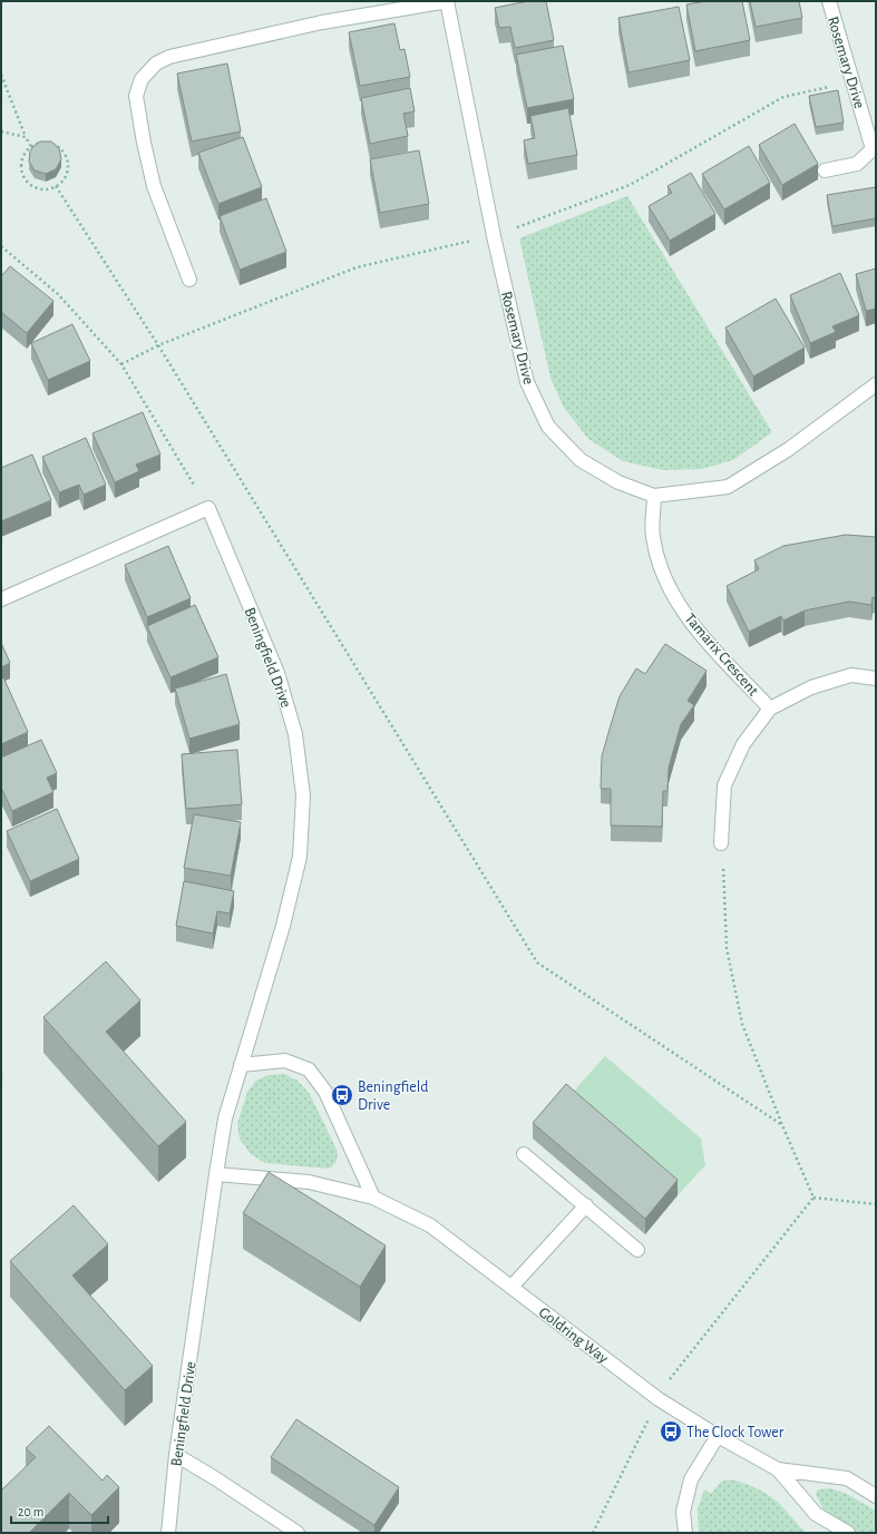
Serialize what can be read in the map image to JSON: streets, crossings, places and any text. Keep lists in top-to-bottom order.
{
  "streets": {
    "street": [
      "Rosemary Drive",
      "Tamarix Crescent",
      "Beningfield Drive",
      "Goldring Way"
    ]
  },
  "crossings": [
    ["Rosemary Drive", "Tamarix Crescent"],
    ["Beningfield Drive", "Goldring Way"]
  ],
  "places": {
    "bus stop": ["Beningfield Drive", "The Clock Tower"]
  },
  "scale_bar": "20 m"
}
